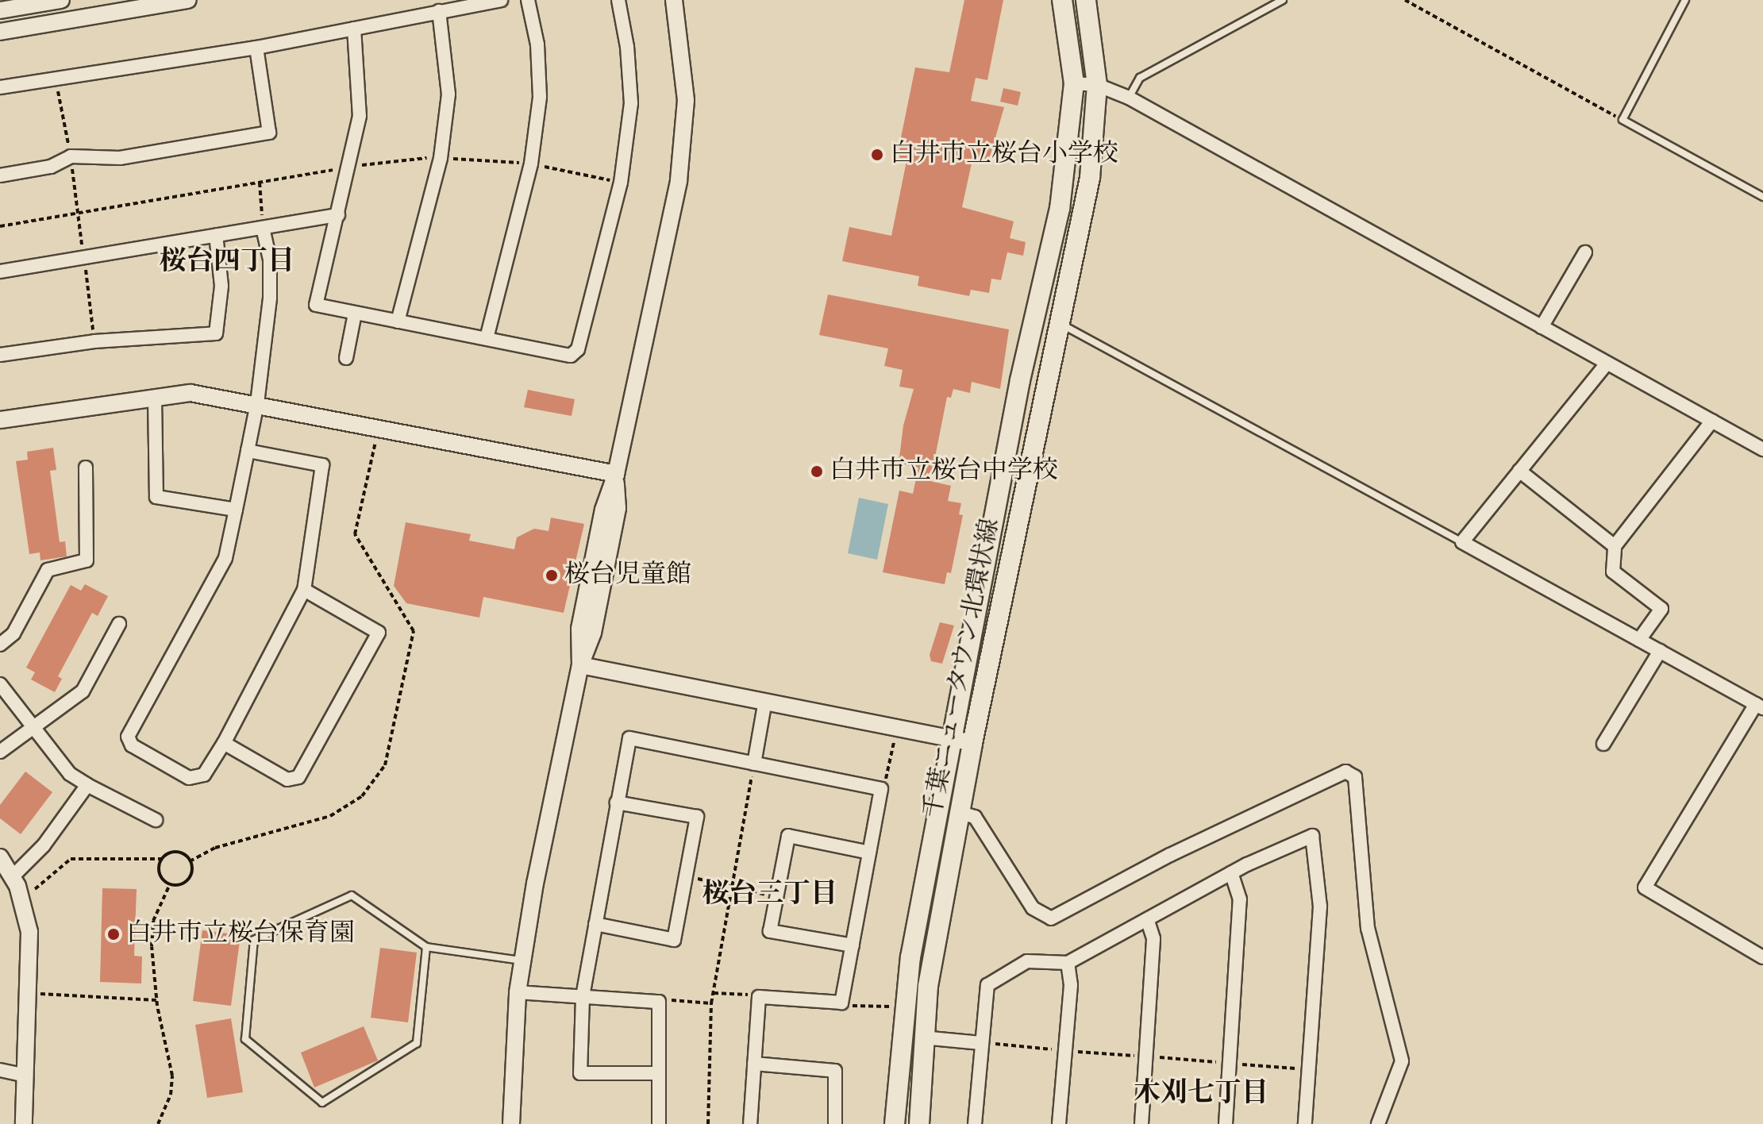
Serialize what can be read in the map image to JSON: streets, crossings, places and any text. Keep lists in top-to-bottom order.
{
  "streets": {
    "main road": ["千葉ニュータウン北環状線"]
  },
  "districts": ["桜台四丁目", "桜台三丁目", "木刈七丁目"],
  "places": [
    "白井市立桜台小学校",
    "白井市立桜台中学校",
    "桜台児童館",
    "白井市立桜台保育園"
  ]
}
